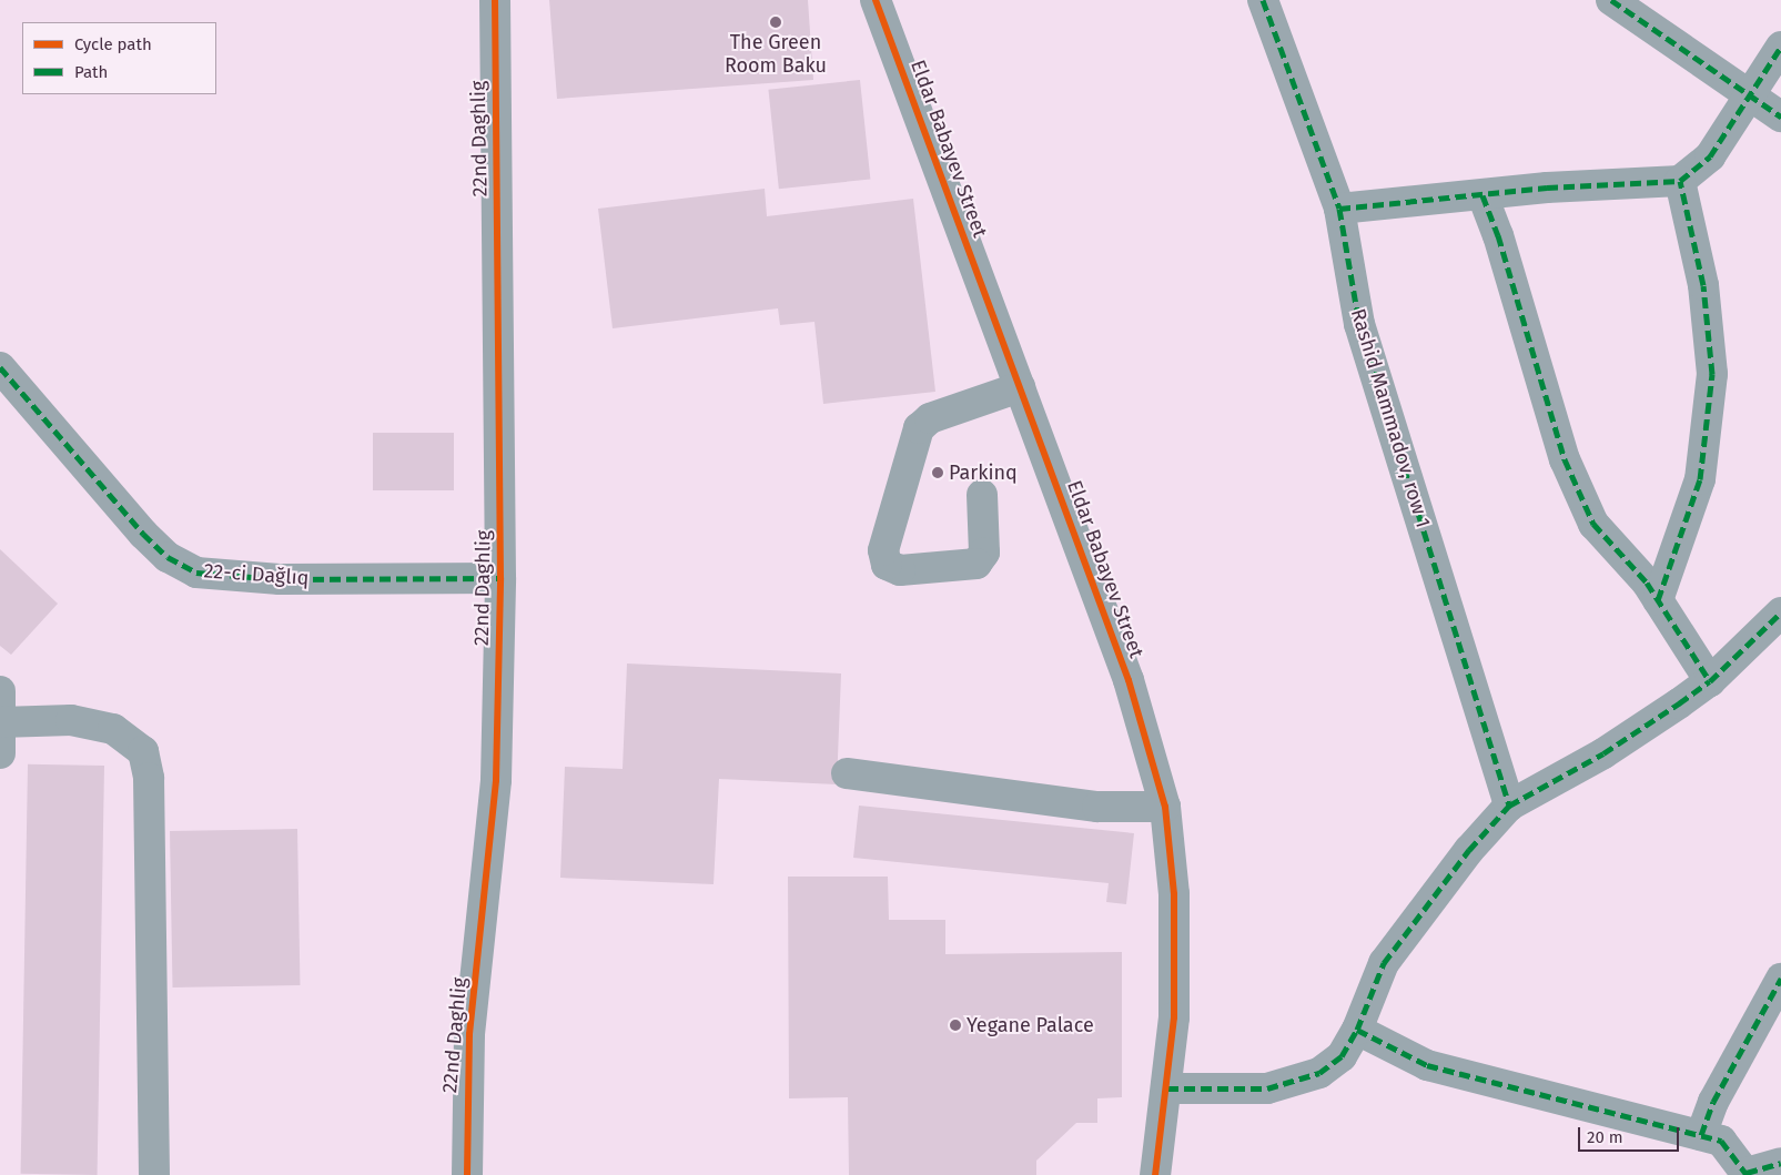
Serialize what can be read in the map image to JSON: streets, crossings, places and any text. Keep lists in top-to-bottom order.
{
  "streets": {
    "street": [
      "22nd Daghlig",
      "Eldar Babayev Street",
      "Rashid Mammadov, row 1",
      "22-ci Dağlıq"
    ]
  },
  "crossings": [
    ["22nd Daghlig", "22-ci Dağlıq"]
  ],
  "places": ["The Green Room Baku", "Parkinq", "Yegane Palace"],
  "legend": ["Cycle path", "Path"],
  "scale_bar": "20 m"
}
